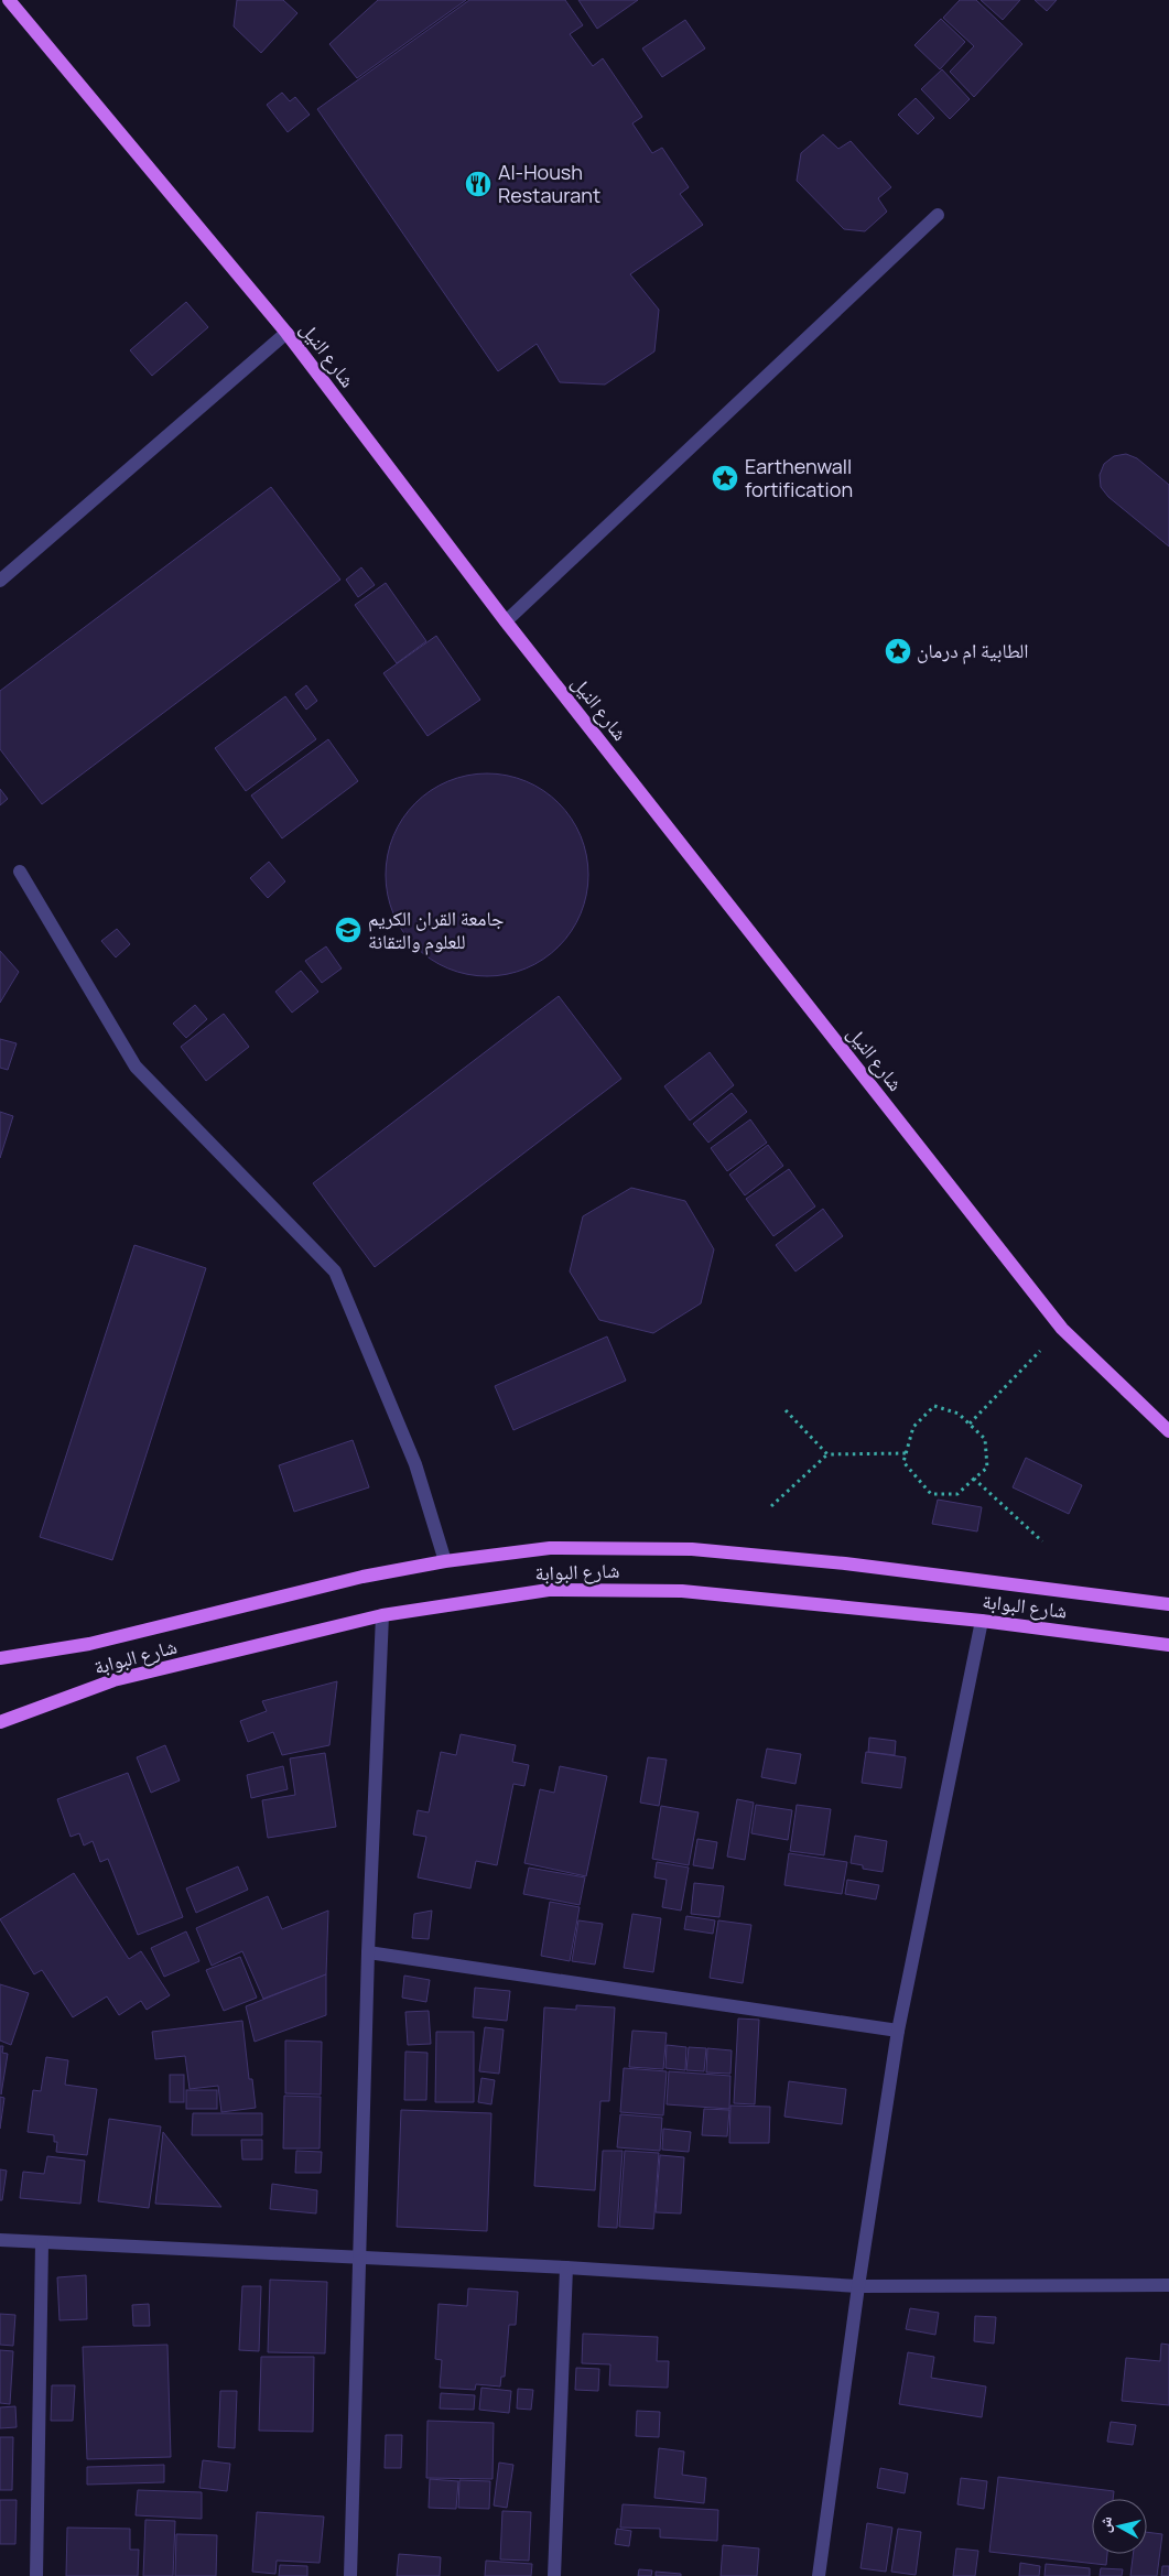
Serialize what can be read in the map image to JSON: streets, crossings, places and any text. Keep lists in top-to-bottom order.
{
  "streets": {
    "main road": ["شارع النيل", "شارع البوابة"]
  },
  "places": {
    "restaurant": ["Al-Housh Restaurant"],
    "place": ["Earthenwall fortification", "الطابية ام درمان"],
    "school or university": ["جامعة القران الكريم للعلوم والتقانة"]
  },
  "north": "left"
}
